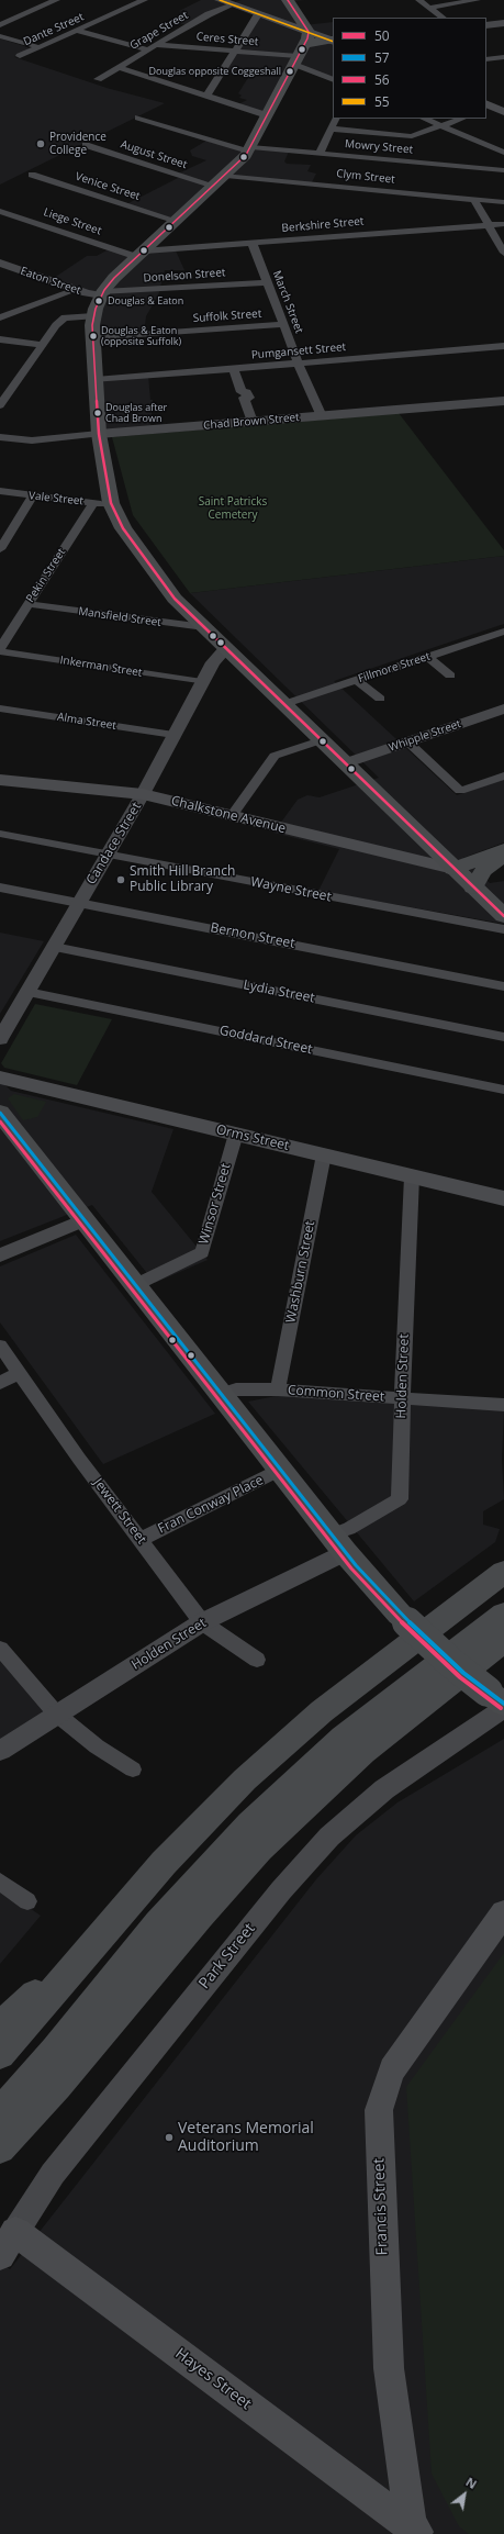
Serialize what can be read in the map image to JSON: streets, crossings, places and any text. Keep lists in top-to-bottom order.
{
  "streets": {
    "main road": [
      "Chalkstone Avenue",
      "Orms Street",
      "Francis Street",
      "Hayes Street"
    ],
    "street": [
      "Dante Street",
      "Grape Street",
      "Ceres Street",
      "Mowry Street",
      "August Street",
      "Clym Street",
      "Venice Street",
      "Liege Street",
      "Berkshire Street",
      "Donelson Street",
      "Eaton Street",
      "March Street",
      "Suffolk Street",
      "Pumgansett Street",
      "Chad Brown Street",
      "Vale Street",
      "Pekin Street",
      "Mansfield Street",
      "Inkerman Street",
      "Fillmore Street",
      "Alma Street",
      "Whipple Street",
      "Candace Street",
      "Wayne Street",
      "Bernon Street",
      "Lydia Street",
      "Goddard Street",
      "Winsor Street",
      "Washburn Street",
      "Holden Street",
      "Common Street",
      "Fran Conway Place",
      "Jewett Street",
      "Park Street"
    ]
  },
  "crossings": [
    ["Grape Street", "Ceres Street"],
    ["Liege Street", "Berkshire Street"],
    ["Berkshire Street", "March Street"],
    ["Donelson Street", "Eaton Street"],
    ["Donelson Street", "March Street"],
    ["March Street", "Suffolk Street"],
    ["March Street", "Pumgansett Street"],
    ["March Street", "Chad Brown Street"],
    ["Vale Street", "Pekin Street"],
    ["Inkerman Street", "Candace Street"],
    ["Alma Street", "Candace Street"],
    ["Chalkstone Avenue", "Candace Street"],
    ["Candace Street", "Wayne Street"],
    ["Candace Street", "Bernon Street"],
    ["Candace Street", "Lydia Street"],
    ["Candace Street", "Goddard Street"],
    ["Orms Street", "Winsor Street"],
    ["Orms Street", "Washburn Street"],
    ["Orms Street", "Holden Street"],
    ["Washburn Street", "Common Street"],
    ["Holden Street", "Common Street"],
    ["Holden Street", "Jewett Street"],
    ["Fran Conway Place", "Jewett Street"],
    ["Park Street", "Hayes Street"],
    ["Francis Street", "Hayes Street"]
  ],
  "parks": ["Saint Patricks Cemetery"],
  "places": [
    "Douglas opposite Coggeshall",
    "Providence College",
    "Douglas & Eaton",
    "Douglas & Eaton (opposite Suffolk)",
    "Douglas after Chad Brown",
    "Smith Hill Branch Public Library",
    "Veterans Memorial Auditorium"
  ],
  "lines": [
    "transit line 50",
    "transit line 55",
    "transit line 57",
    "transit line 56"
  ],
  "legend": [
    "50",
    "57",
    "56",
    "55"
  ],
  "north": "top right"
}
